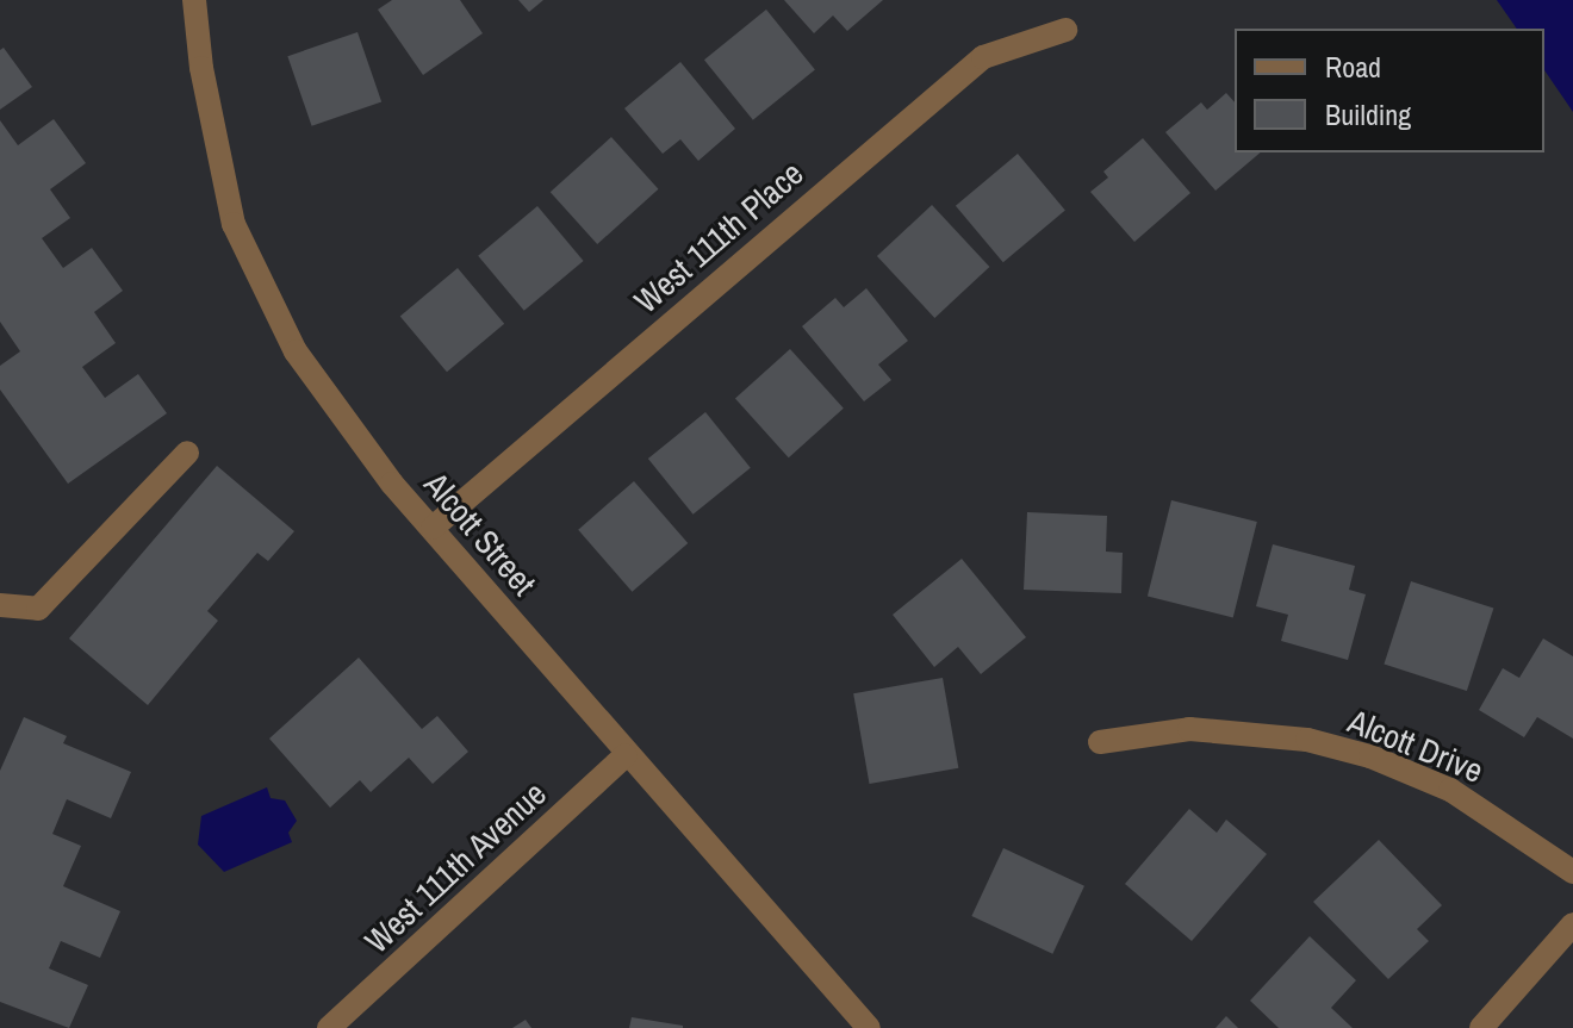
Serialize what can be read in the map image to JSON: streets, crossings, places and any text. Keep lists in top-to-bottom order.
{
  "streets": {
    "street": [
      "West 111th Place",
      "Alcott Street",
      "Alcott Drive",
      "West 111th Avenue"
    ]
  },
  "crossings": [
    ["West 111th Place", "Alcott Street"],
    ["Alcott Street", "West 111th Avenue"]
  ],
  "legend": ["Road", "Building"]
}
